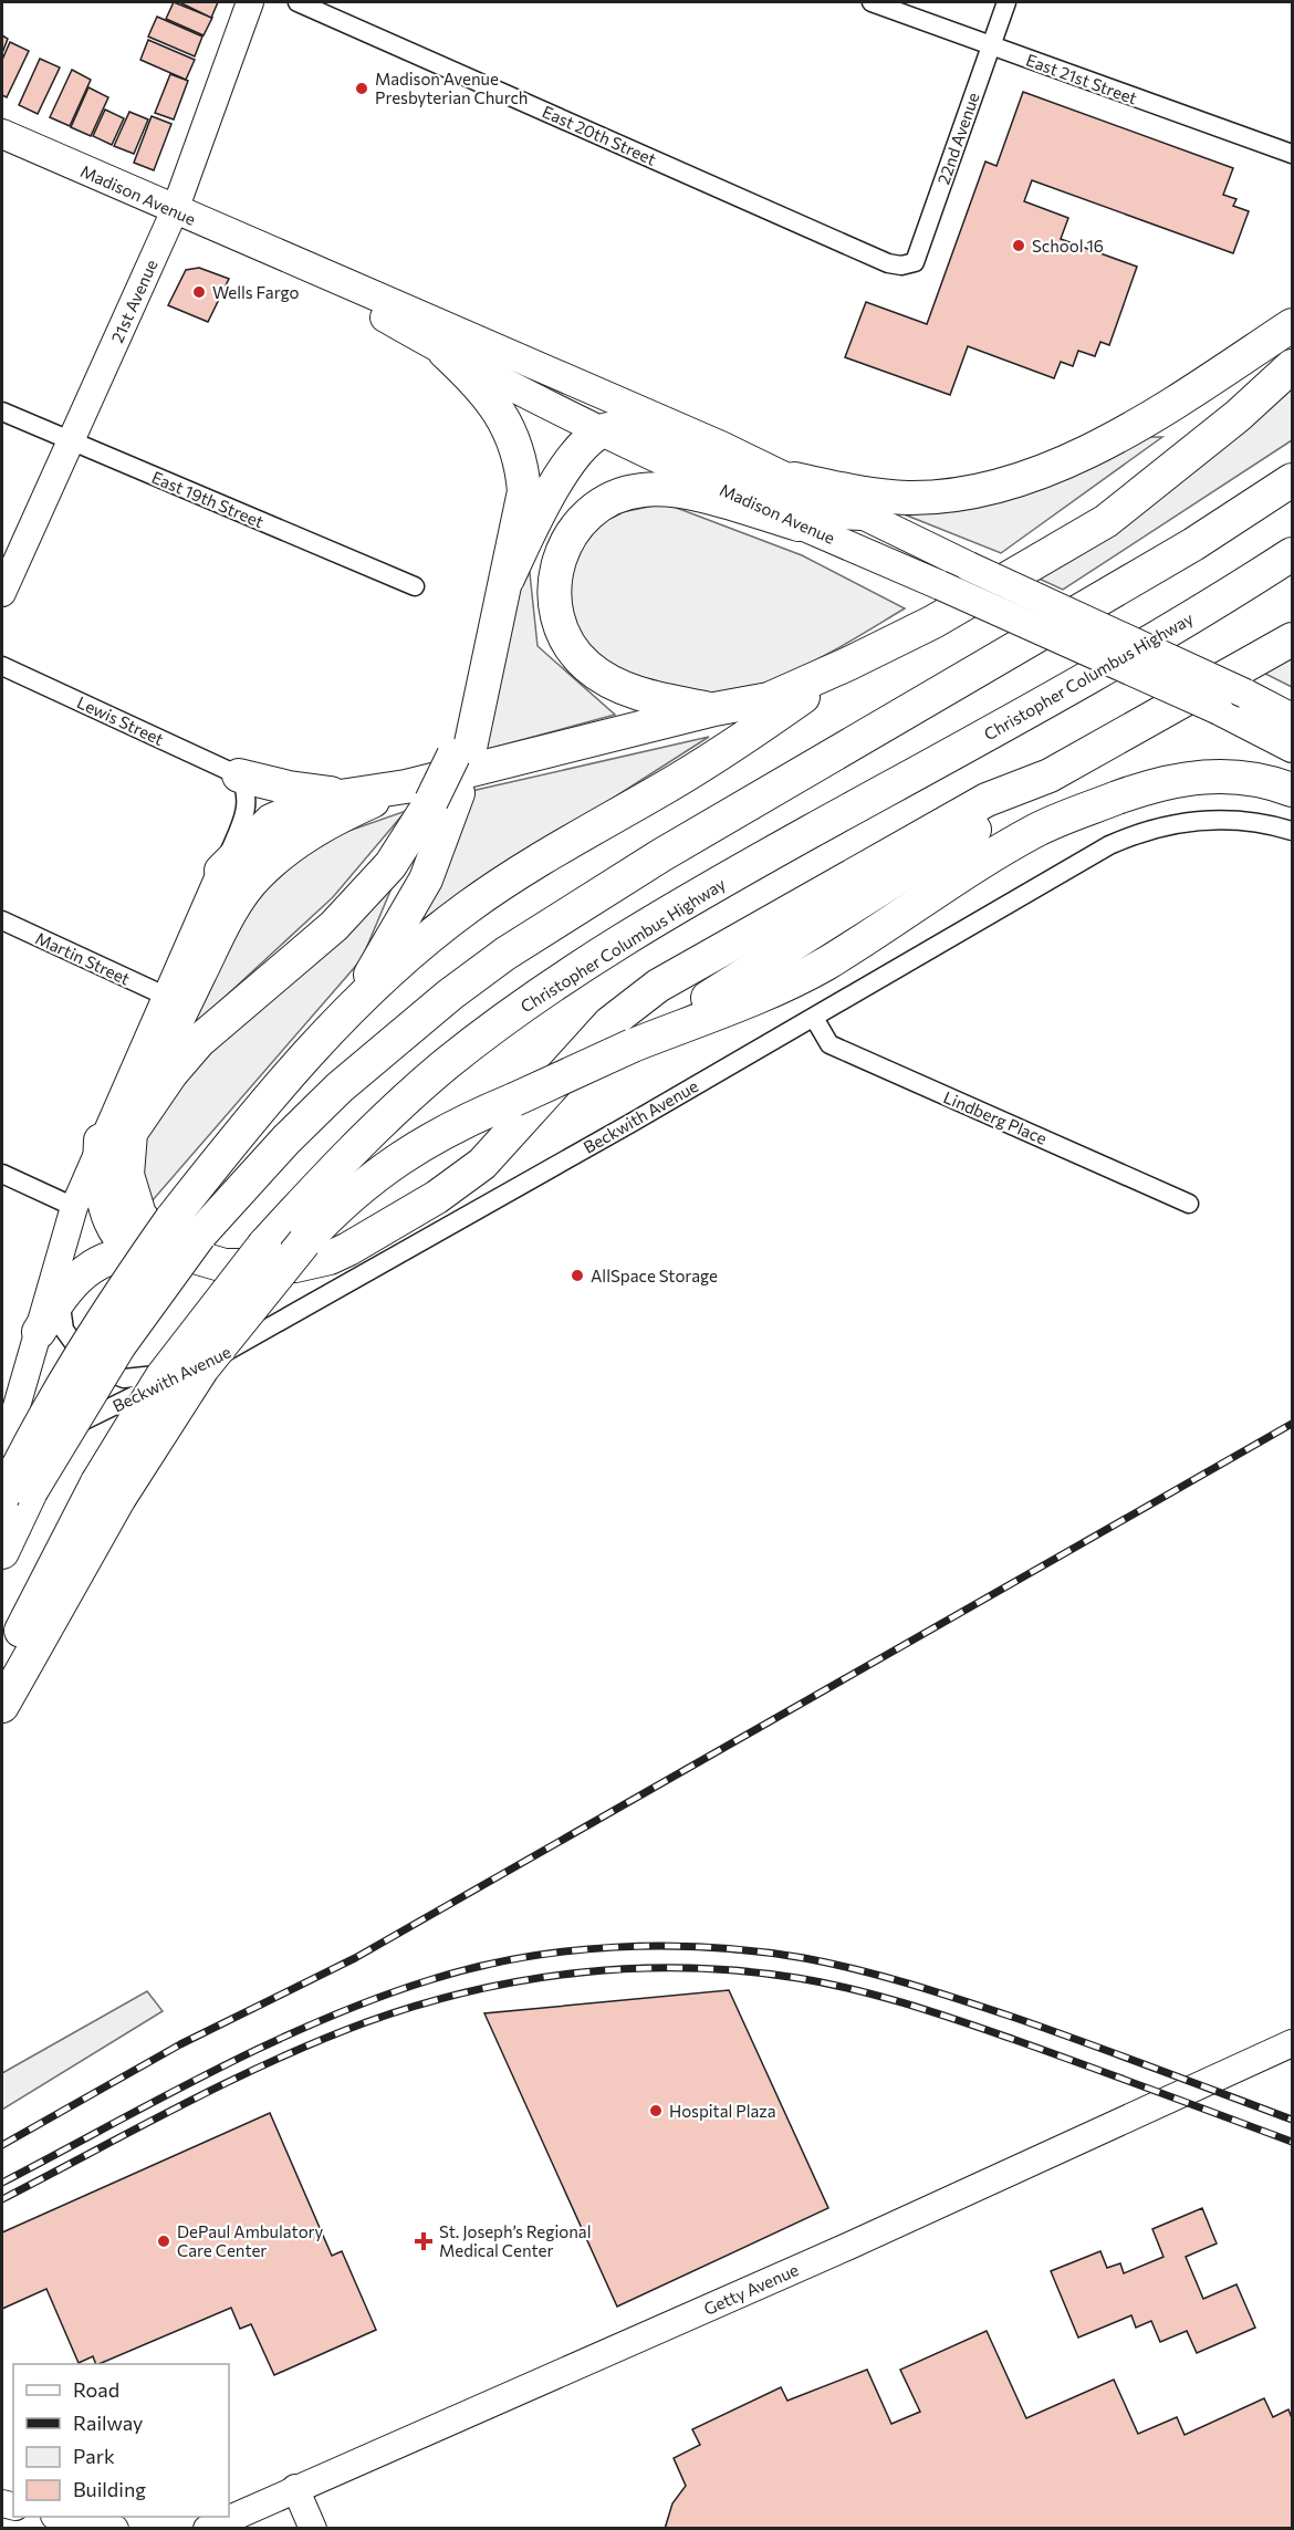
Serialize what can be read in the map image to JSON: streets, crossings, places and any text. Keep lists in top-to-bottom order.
{
  "streets": {
    "highway": ["Christopher Columbus Highway"],
    "main road": ["Madison Avenue"],
    "street": [
      "East 21st Street",
      "East 20th Street",
      "22nd Avenue",
      "21st Avenue",
      "East 19th Street",
      "Lewis Street",
      "Martin Street",
      "Beckwith Avenue",
      "Lindberg Place",
      "Getty Avenue"
    ]
  },
  "crossings": [
    ["East 21st Street", "22nd Avenue"],
    ["East 20th Street", "22nd Avenue"],
    ["Madison Avenue", "21st Avenue"],
    ["21st Avenue", "East 19th Street"],
    ["Beckwith Avenue", "Lindberg Place"]
  ],
  "places": {
    "other": [
      "Madison Avenue Presbyterian Church",
      "School 16",
      "Wells Fargo",
      "AllSpace Storage",
      "Hospital Plaza",
      "DePaul Ambulatory Care Center"
    ],
    "health": ["St. Joseph’s Regional Medical Center"]
  },
  "legend": [
    "Road",
    "Railway",
    "Park",
    "Building"
  ]
}
